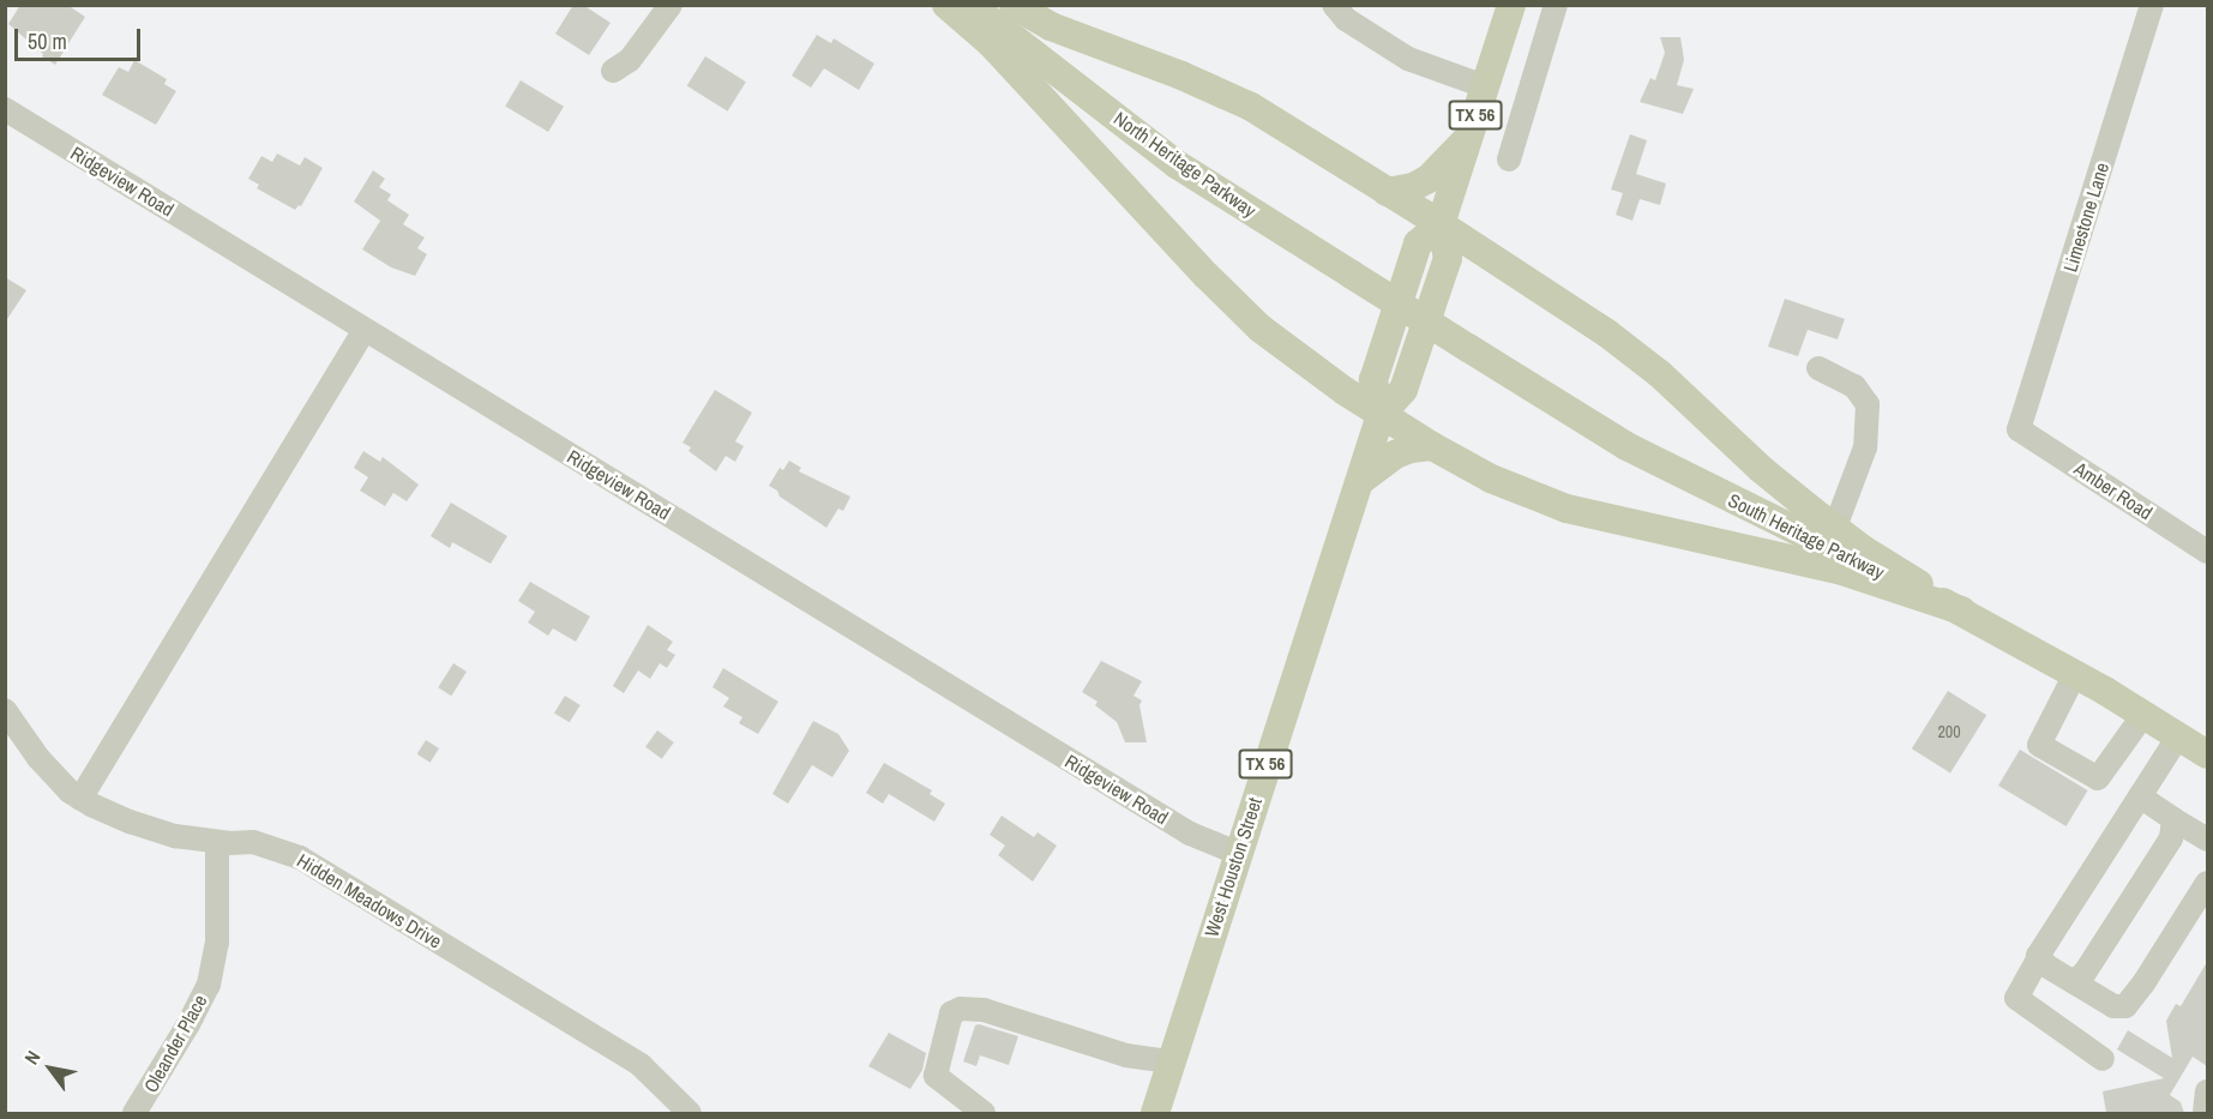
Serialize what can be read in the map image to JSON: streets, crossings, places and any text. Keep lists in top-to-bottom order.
{
  "streets": {
    "main road": [
      "TX 56",
      "North Heritage Parkway",
      "South Heritage Parkway",
      "West Houston Street"
    ],
    "street": [
      "Ridgeview Road",
      "Limestone Lane",
      "Amber Road",
      "Hidden Meadows Drive",
      "Oleander Place"
    ]
  },
  "crossings": [
    ["North Heritage Parkway", "South Heritage Parkway"],
    ["Ridgeview Road", "West Houston Street"],
    ["Limestone Lane", "Amber Road"],
    ["Hidden Meadows Drive", "Oleander Place"]
  ],
  "house_numbers": ["200"],
  "scale_bar": "50 m",
  "north": "top left"
}
